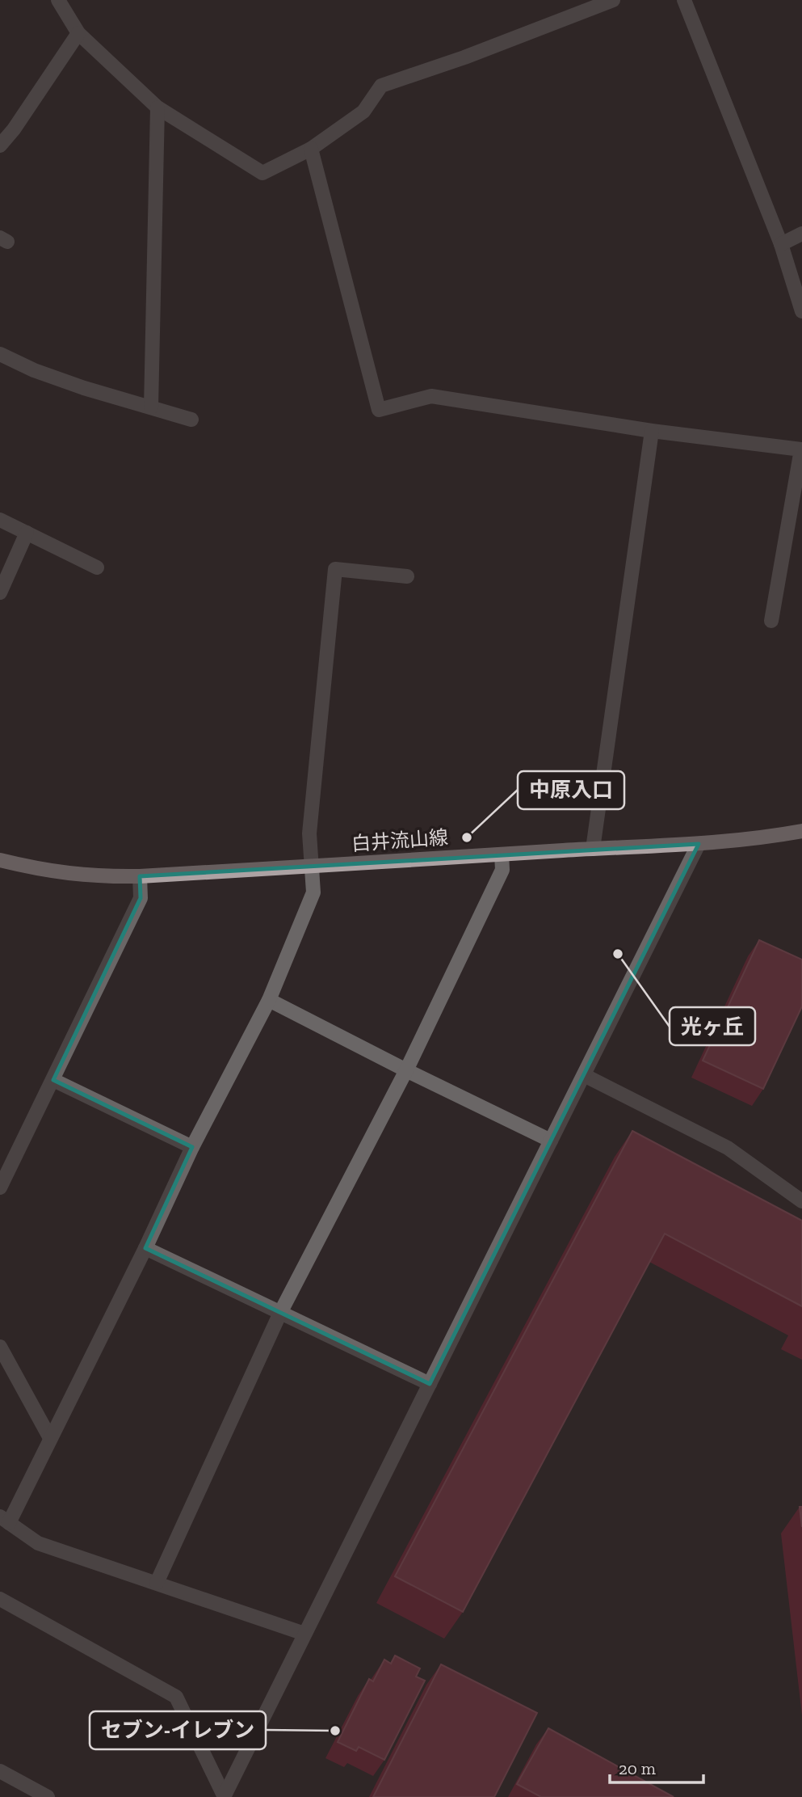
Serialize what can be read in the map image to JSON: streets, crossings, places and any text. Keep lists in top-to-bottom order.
{
  "streets": {
    "main road": ["白井流山線"]
  },
  "places": ["中原入口", "光ヶ丘", "セブン-イレブン"],
  "scale_bar": "20 m"
}
